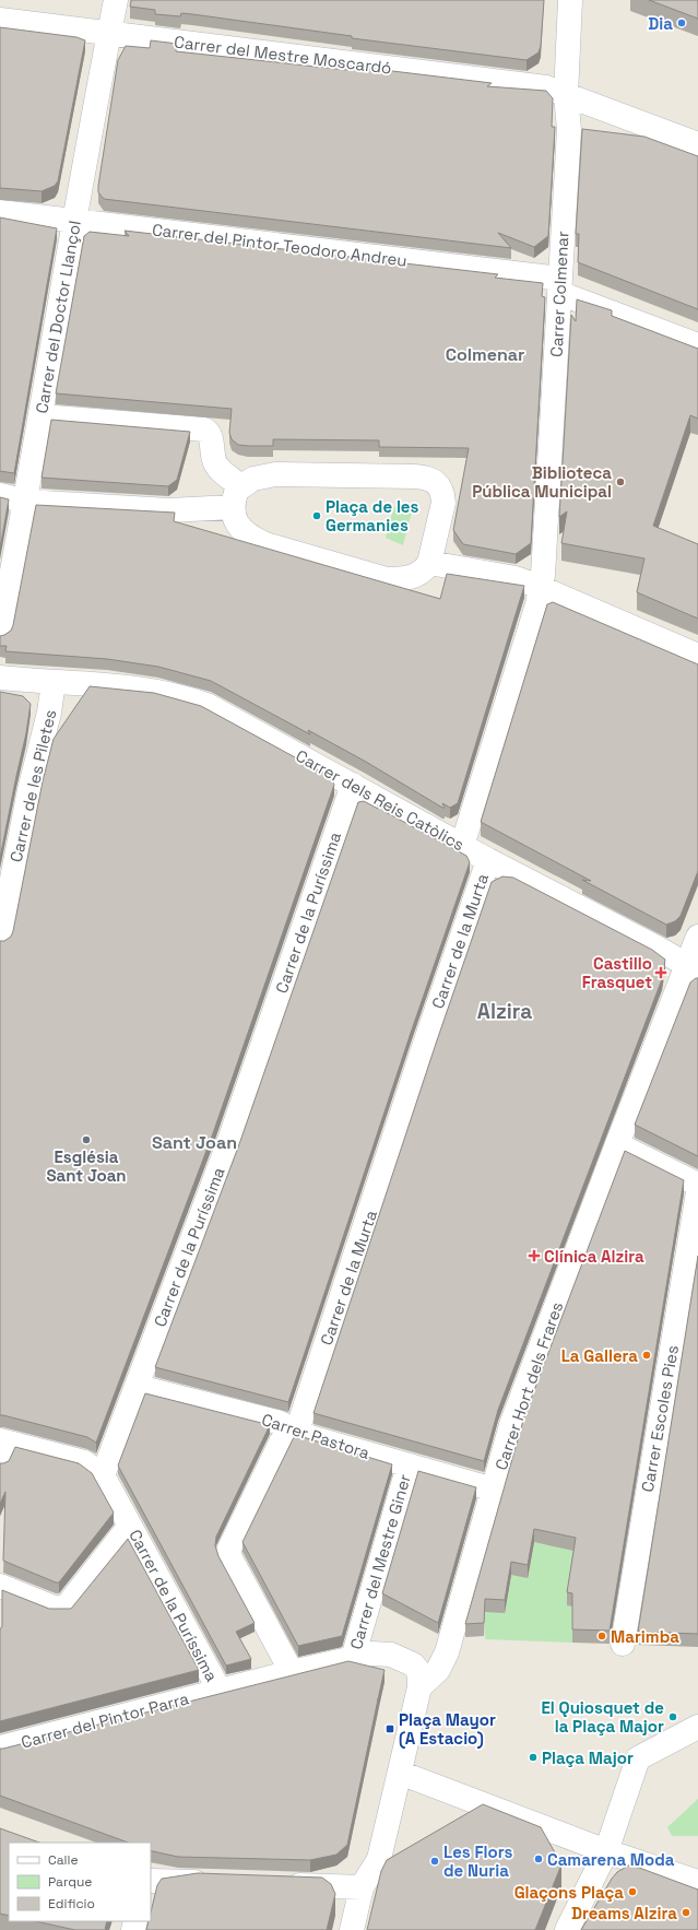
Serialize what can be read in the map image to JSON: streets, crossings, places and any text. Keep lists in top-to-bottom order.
{
  "streets": {
    "street": [
      "Carrer del Mestre Moscardó",
      "Carrer del Pintor Teodoro Andreu",
      "Carrer Colmenar",
      "Carrer del Doctor Llançol",
      "Carrer de les Piletes",
      "Carrer dels Reis Catòlics",
      "Carrer de la Puríssima",
      "Carrer de la Murta",
      "Carrer Hort dels Frares",
      "Carrer Escoles Pies",
      "Carrer Pastora",
      "Carrer del Mestre Giner",
      "Carrer del Pintor Parra"
    ]
  },
  "crossings": [
    ["Carrer del Mestre Moscardó", "Carrer Colmenar"],
    ["Carrer del Mestre Moscardó", "Carrer del Doctor Llançol"],
    ["Carrer del Pintor Teodoro Andreu", "Carrer Colmenar"],
    ["Carrer del Pintor Teodoro Andreu", "Carrer del Doctor Llançol"],
    ["Carrer de les Piletes", "Carrer dels Reis Catòlics"],
    ["Carrer dels Reis Catòlics", "Carrer de la Puríssima"],
    ["Carrer dels Reis Catòlics", "Carrer de la Murta"],
    ["Carrer dels Reis Catòlics", "Carrer Hort dels Frares"],
    ["Carrer de la Puríssima", "Carrer Pastora"],
    ["Carrer de la Puríssima", "Carrer del Pintor Parra"],
    ["Carrer de la Murta", "Carrer Pastora"],
    ["Carrer Hort dels Frares", "Carrer Pastora"],
    ["Carrer Hort dels Frares", "Carrer del Pintor Parra"],
    ["Carrer Pastora", "Carrer del Mestre Giner"],
    ["Carrer del Mestre Giner", "Carrer del Pintor Parra"]
  ],
  "districts": ["Colmenar", "Alzira", "Sant Joan"],
  "places": {
    "other": [
      "Dia",
      "Biblioteca Pública Municipal",
      "Plaça de les Germanies",
      "Església Sant Joan",
      "La Gallera",
      "Marimba",
      "El Quiosquet de la Plaça Major",
      "Plaça Major",
      "Camarena Moda",
      "Les Flors de Nuria",
      "Glaçons Plaça",
      "Dreams Alzira"
    ],
    "health": ["Castillo Frasquet", "Clínica Alzira"],
    "transit": ["Plaça Mayor (A Estacio)"]
  },
  "legend": ["Calle", "Parque", "Edificio"]
}
